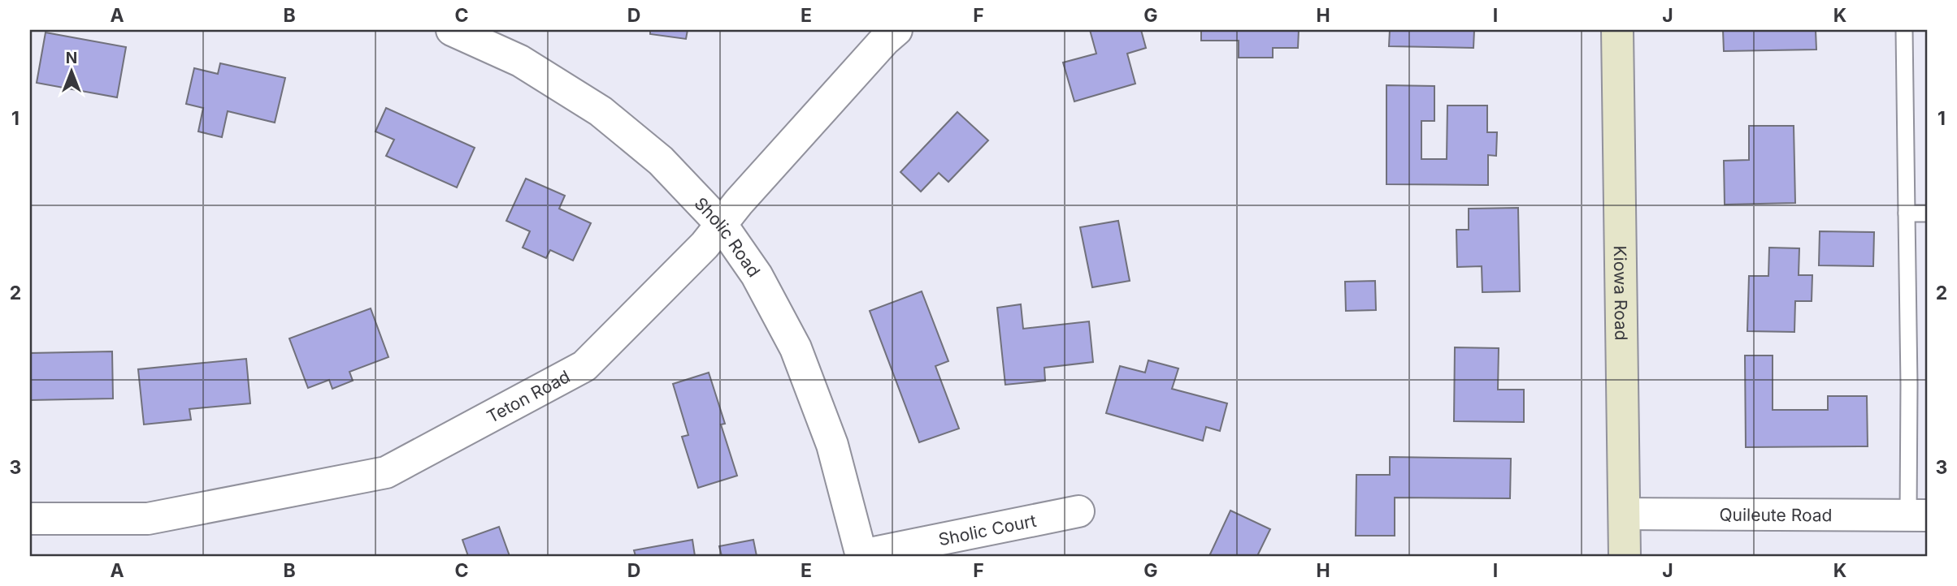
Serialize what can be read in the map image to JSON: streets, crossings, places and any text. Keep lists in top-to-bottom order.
{
  "streets": {
    "street": [
      "Sholic Road",
      "Kiowa Road",
      "Teton Road",
      "Quileute Road",
      "Sholic Court"
    ]
  },
  "crossings": [
    ["Sholic Road", "Teton Road"],
    ["Sholic Road", "Sholic Court"],
    ["Kiowa Road", "Quileute Road"]
  ],
  "north": "top",
  "grid": {
    "columns": [
      "A",
      "B",
      "C",
      "D",
      "E",
      "F",
      "G",
      "H",
      "I",
      "J",
      "K"
    ],
    "rows": ["1", "2", "3"]
  }
}
